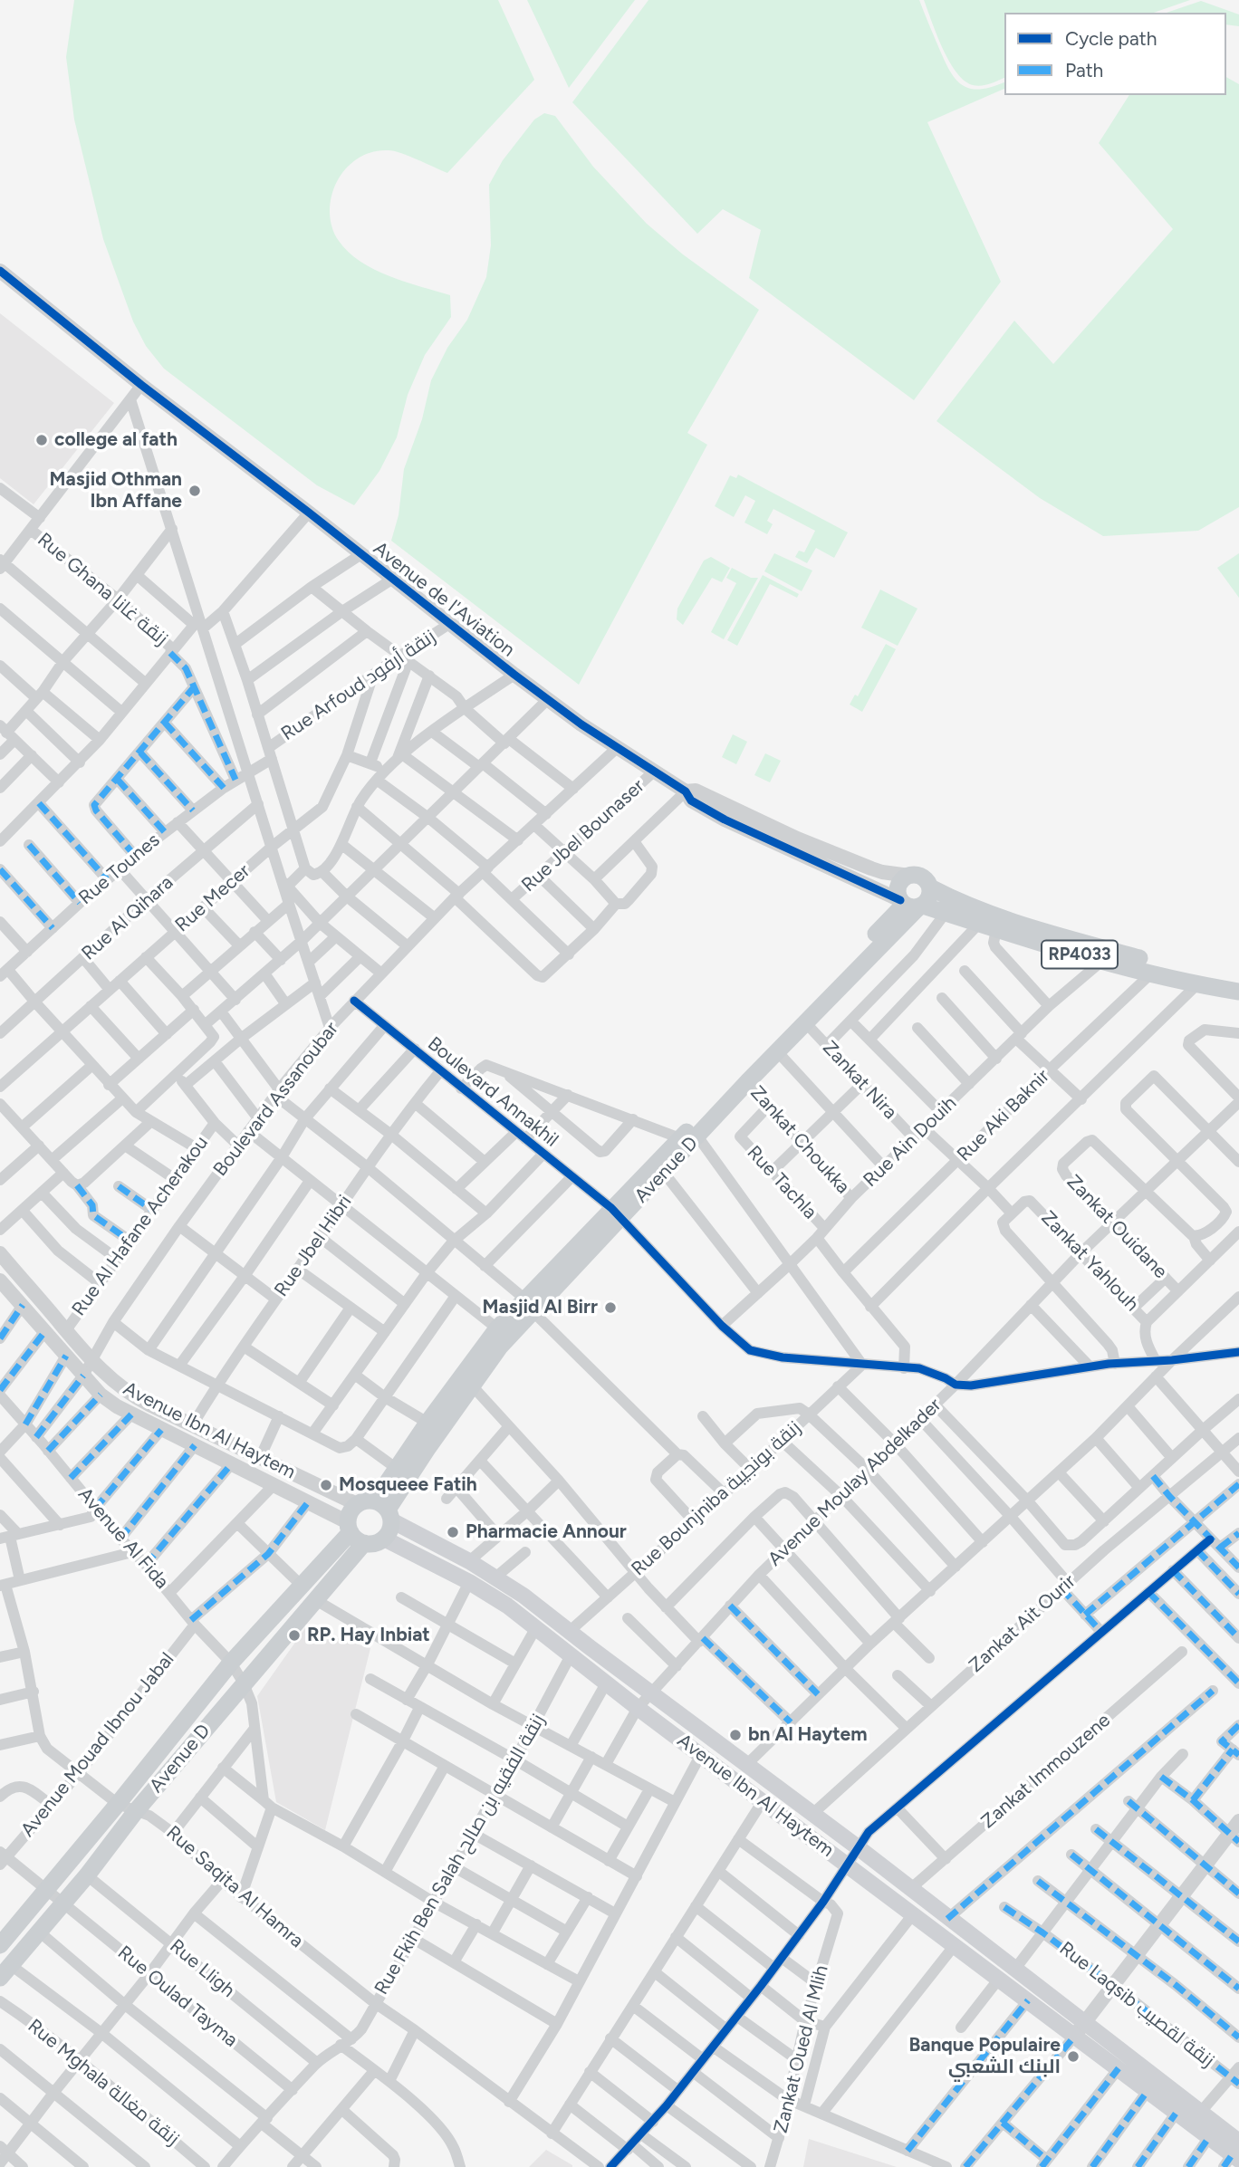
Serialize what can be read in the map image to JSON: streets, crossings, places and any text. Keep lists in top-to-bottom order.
{
  "streets": {
    "main road": [
      "Avenue de l'Aviation",
      "RP4033",
      "Avenue D",
      "Avenue Ibn Al Haytem"
    ],
    "street": [
      "Rue Ghana زنقة غانا",
      "Rue Arfoud زنقة أرفود",
      "Rue Jbel Bounaser",
      "Rue Tounes",
      "Rue Mecer",
      "Rue Al Qihara",
      "Zankat Nira",
      "Boulevard Annakhil",
      "Boulevard Assanoubar",
      "Rue Aki Baknir",
      "Zankat Choukka",
      "Rue Ain Douih",
      "Rue Tachla",
      "Rue Al Hafane Acherakou",
      "Zankat Ouidane",
      "Rue Jbel Hibri",
      "Zankat Yahlouh",
      "Avenue Moulay Abdelkader",
      "Rue Bounjniba زنقة بونجيبة",
      "Avenue Al Fida",
      "Zankat Ait Ourir",
      "Avenue Mouad Ibnou Jabal",
      "Zankat Immouzene",
      "Rue Fkih Ben Salah زنقة الفقيه بن صالح",
      "Rue Saqita Al Hamra",
      "Rue Lligh",
      "Rue Oulad Tayma",
      "Rue Laqsib زنقة لقصيب",
      "Zankat Oued Al Mlih",
      "Rue Mghala زنقة مغالة"
    ]
  },
  "crossings": [
    ["Rue Ghana زنقة غانا", "Rue Tounes"],
    ["Avenue de l'Aviation", "Rue Arfoud زنقة أرفود"],
    ["Avenue de l'Aviation", "Rue Jbel Bounaser"],
    ["Avenue de l'Aviation", "RP4033"],
    ["Avenue de l'Aviation", "Boulevard Assanoubar"],
    ["Avenue de l'Aviation", "Rue Aki Baknir"],
    ["Avenue de l'Aviation", "Rue Ain Douih"],
    ["Avenue de l'Aviation", "Avenue D"],
    ["Rue Arfoud زنقة أرفود", "Rue Tounes"],
    ["Rue Arfoud زنقة أرفود", "Rue Mecer"],
    ["RP4033", "Avenue D"],
    ["Zankat Nira", "Rue Ain Douih"],
    ["Zankat Nira", "Avenue D"],
    ["Boulevard Annakhil", "Boulevard Assanoubar"],
    ["Boulevard Annakhil", "Rue Ain Douih"],
    ["Boulevard Annakhil", "Avenue D"],
    ["Boulevard Annakhil", "Rue Tachla"],
    ["Boulevard Annakhil", "Rue Jbel Hibri"],
    ["Boulevard Annakhil", "Avenue Moulay Abdelkader"],
    ["Boulevard Annakhil", "Rue Bounjniba زنقة بونجيبة"],
    ["Boulevard Assanoubar", "Avenue Ibn Al Haytem"],
    ["Boulevard Assanoubar", "Avenue Al Fida"],
    ["Rue Aki Baknir", "Rue Tachla"],
    ["Zankat Choukka", "Rue Ain Douih"],
    ["Zankat Choukka", "Avenue D"],
    ["Zankat Choukka", "Rue Tachla"],
    ["Rue Ain Douih", "Rue Tachla"],
    ["Avenue D", "Avenue Ibn Al Haytem"],
    ["Avenue D", "Avenue Al Fida"],
    ["Avenue D", "Rue Saqita Al Hamra"],
    ["Avenue D", "Rue Lligh"],
    ["Avenue D", "Rue Oulad Tayma"],
    ["Rue Al Hafane Acherakou", "Avenue Ibn Al Haytem"],
    ["Zankat Ouidane", "Avenue Moulay Abdelkader"],
    ["Rue Jbel Hibri", "Avenue Ibn Al Haytem"],
    ["Zankat Yahlouh", "Avenue Moulay Abdelkader"],
    ["Avenue Ibn Al Haytem", "Avenue Moulay Abdelkader"],
    ["Avenue Ibn Al Haytem", "Rue Bounjniba زنقة بونجيبة"],
    ["Avenue Ibn Al Haytem", "Zankat Ait Ourir"],
    ["Avenue Ibn Al Haytem", "Avenue Mouad Ibnou Jabal"],
    ["Avenue Ibn Al Haytem", "Zankat Immouzene"],
    ["Avenue Ibn Al Haytem", "Rue Fkih Ben Salah زنقة الفقيه بن صالح"],
    ["Avenue Al Fida", "Avenue Mouad Ibnou Jabal"],
    ["Avenue Mouad Ibnou Jabal", "Rue Saqita Al Hamra"],
    ["Avenue Mouad Ibnou Jabal", "Rue Oulad Tayma"],
    ["Rue Fkih Ben Salah زنقة الفقيه بن صالح", "Rue Saqita Al Hamra"],
    ["Rue Fkih Ben Salah زنقة الفقيه بن صالح", "Rue Lligh"],
    ["Rue Fkih Ben Salah زنقة الفقيه بن صالح", "Rue Oulad Tayma"]
  ],
  "places": [
    "college al fath",
    "Masjid Othman Ibn Affane",
    "Masjid Al Birr",
    "Mosqueee Fatih",
    "Pharmacie Annour",
    "RP. Hay Inbiat",
    "bn Al Haytem",
    "Banque Populaire البنك الشعبي"
  ],
  "legend": ["Cycle path", "Path"]
}
